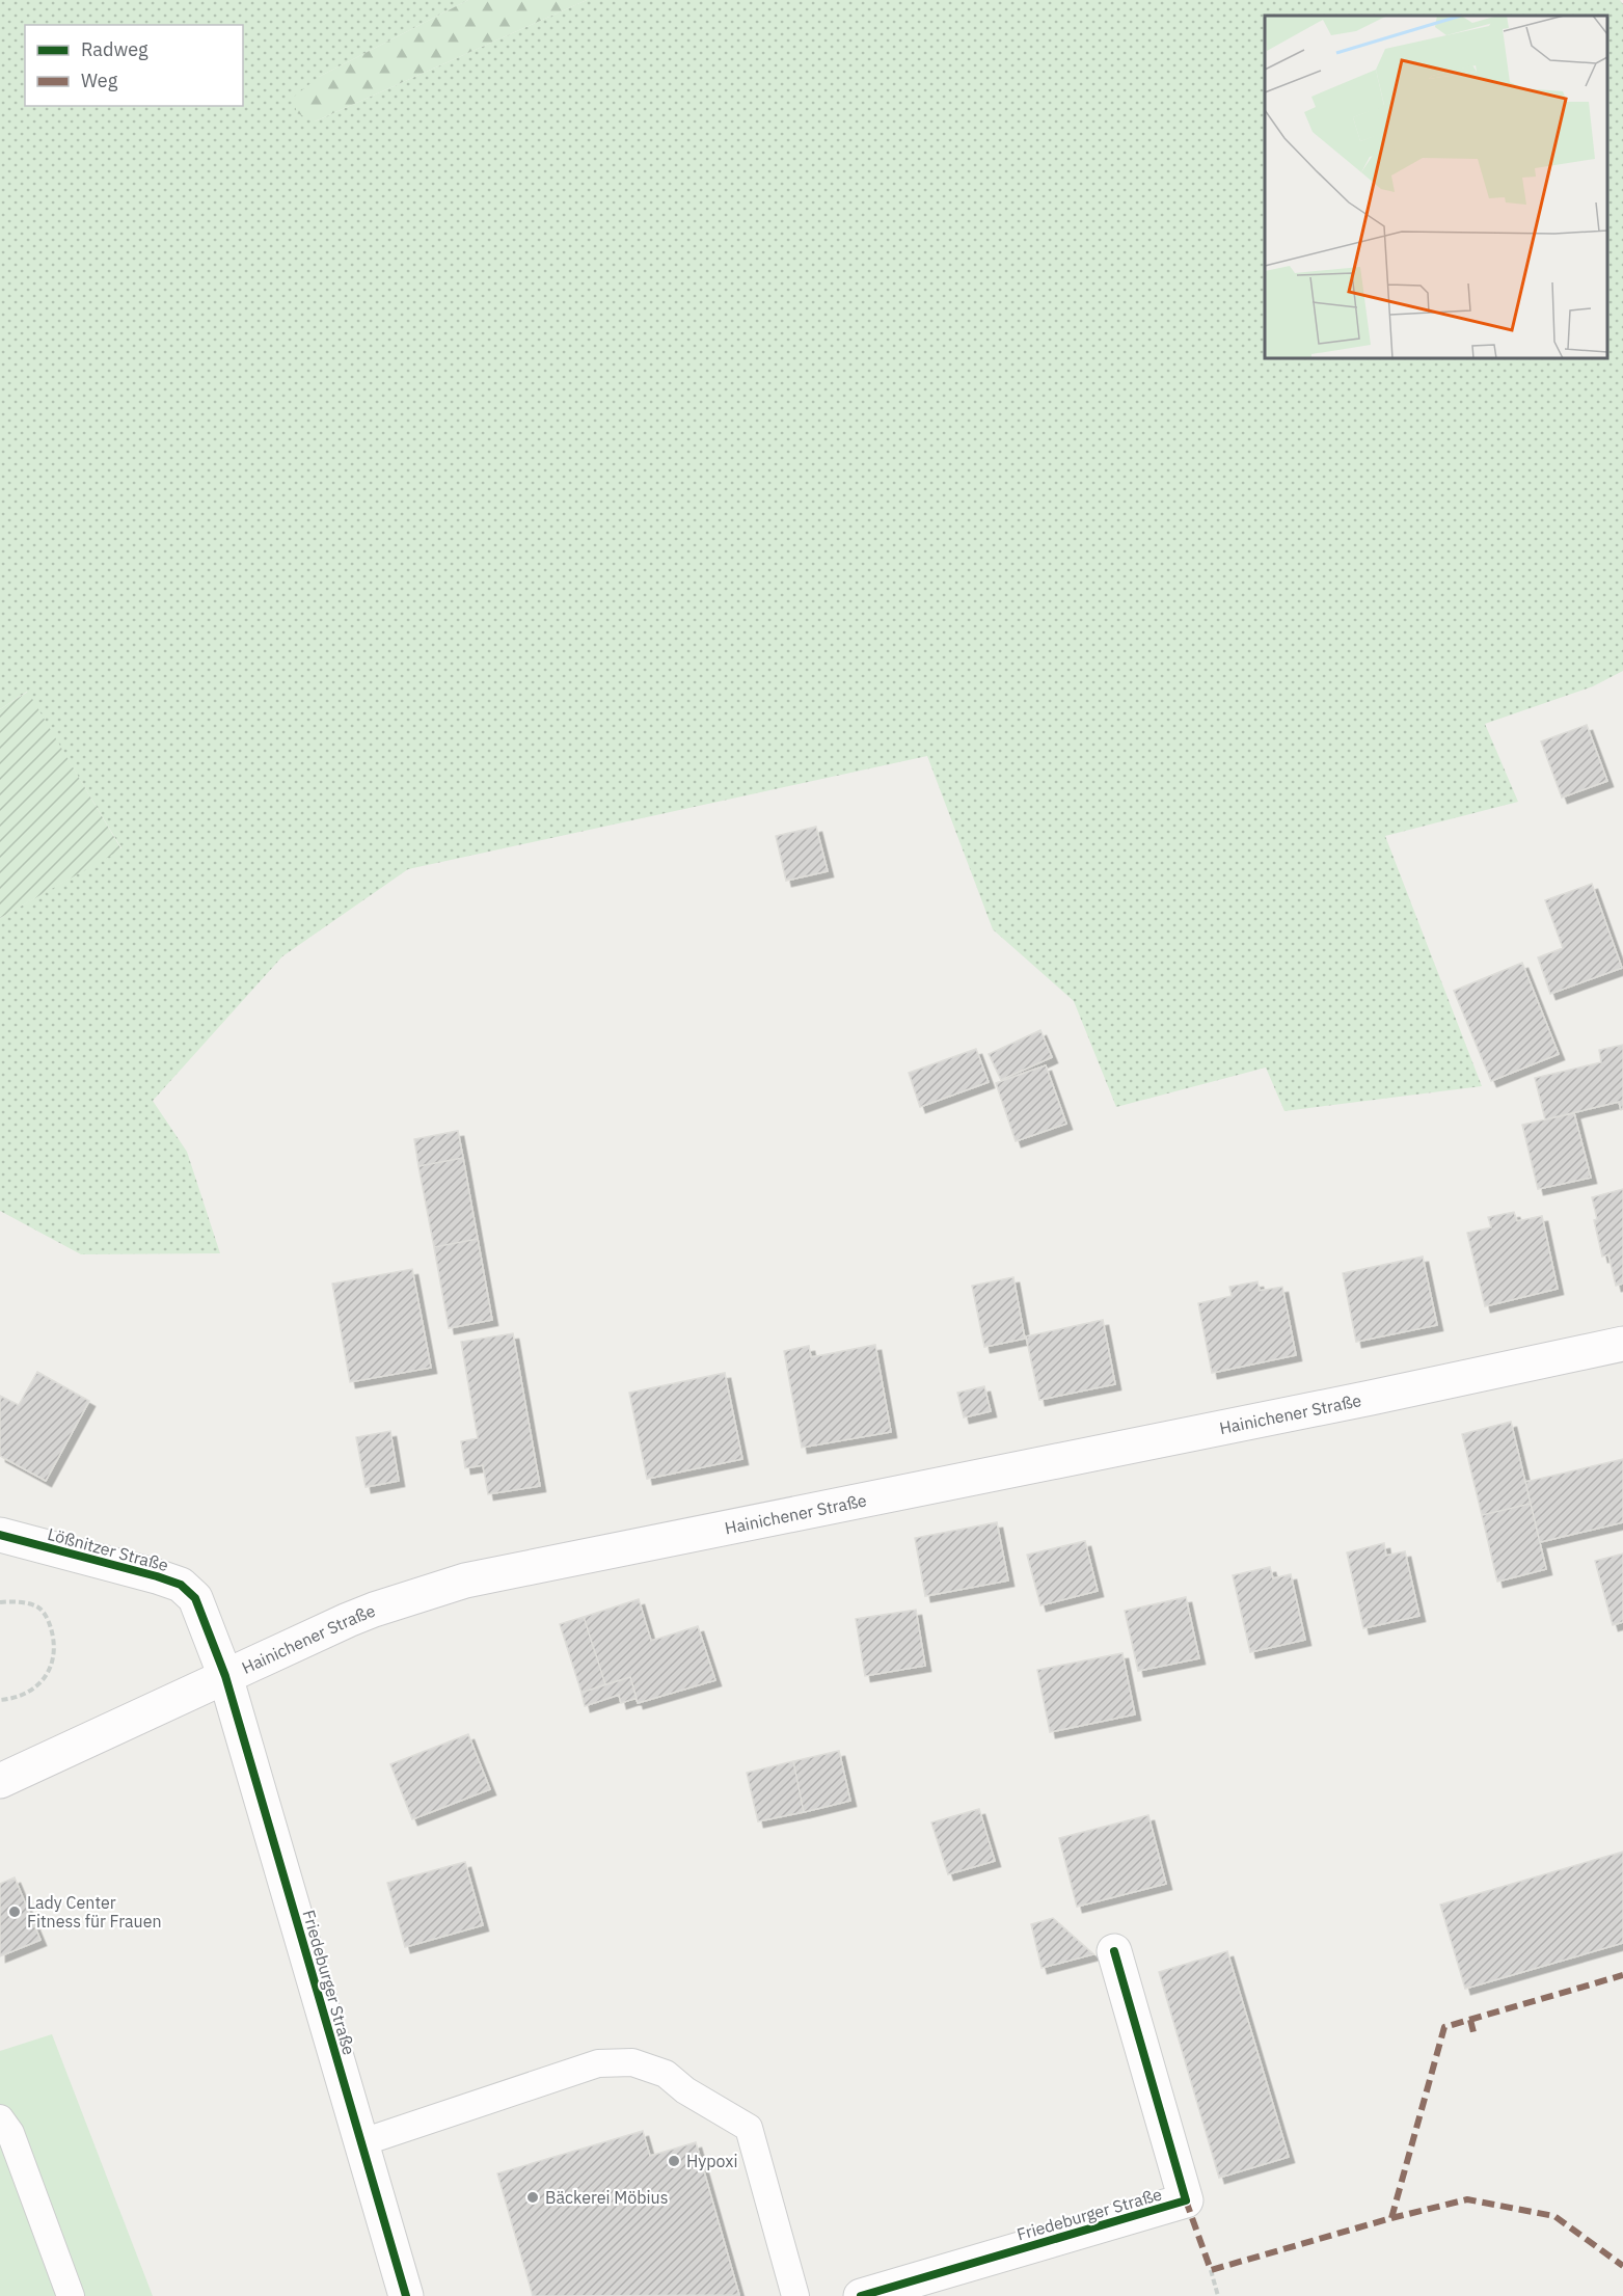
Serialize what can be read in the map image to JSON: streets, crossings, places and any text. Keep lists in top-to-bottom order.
{
  "streets": {
    "main road": ["Hainichener Straße", "Lößnitzer Straße", "Friedeburger Straße"]
  },
  "crossings": [
    ["Hainichener Straße", "Lößnitzer Straße"],
    ["Hainichener Straße", "Friedeburger Straße"],
    ["Lößnitzer Straße", "Friedeburger Straße"]
  ],
  "places": ["Lady Center Fitness für Frauen", "Hypoxi", "Bäckerei Möbius"],
  "legend": ["Radweg", "Weg"]
}
